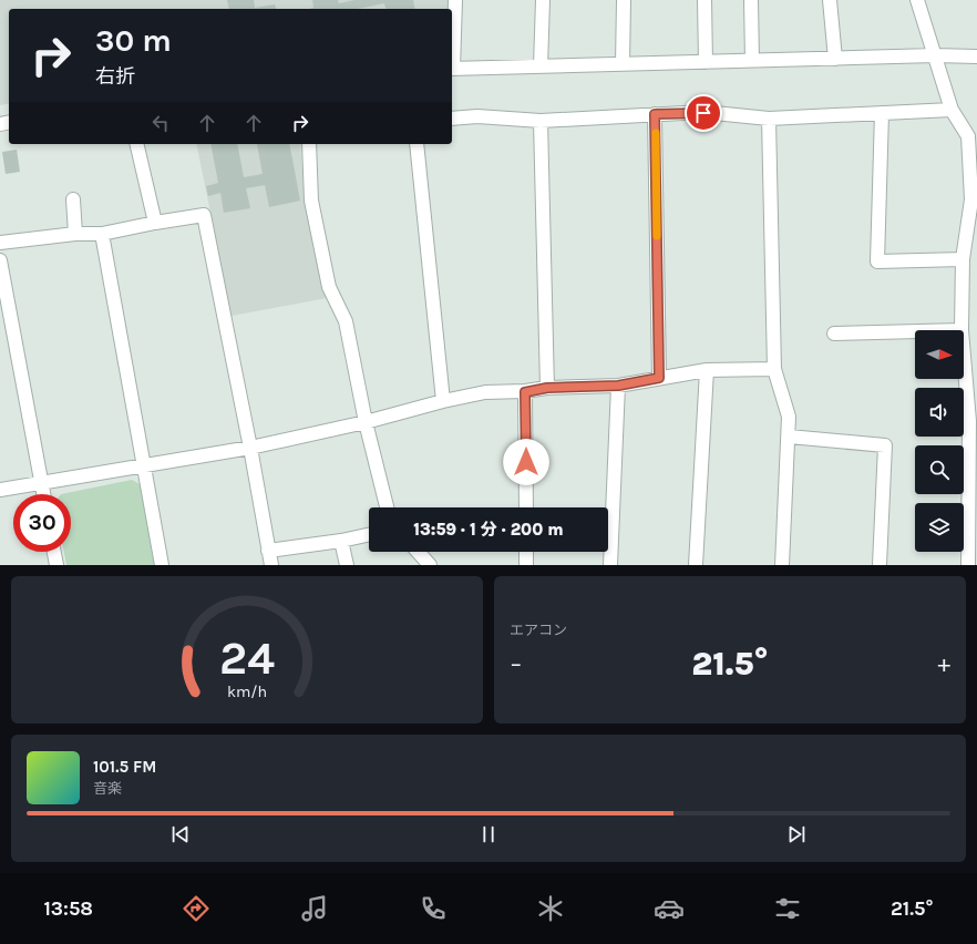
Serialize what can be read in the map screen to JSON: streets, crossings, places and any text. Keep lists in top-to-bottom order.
{
  "north": "right",
  "page": {
    "turn": ["30 m", "右折"],
    "limit": "30",
    "trip": "13:59 · 1 分 · 200 m",
    "tile": "エアコン",
    "heat": ["−", "21.5°", "+"],
    "song": ["101.5 FM", "音楽"],
    "tabs": ["13:58", "21.5°"],
    "gauge": ["24", "km/h"]
  }
}
